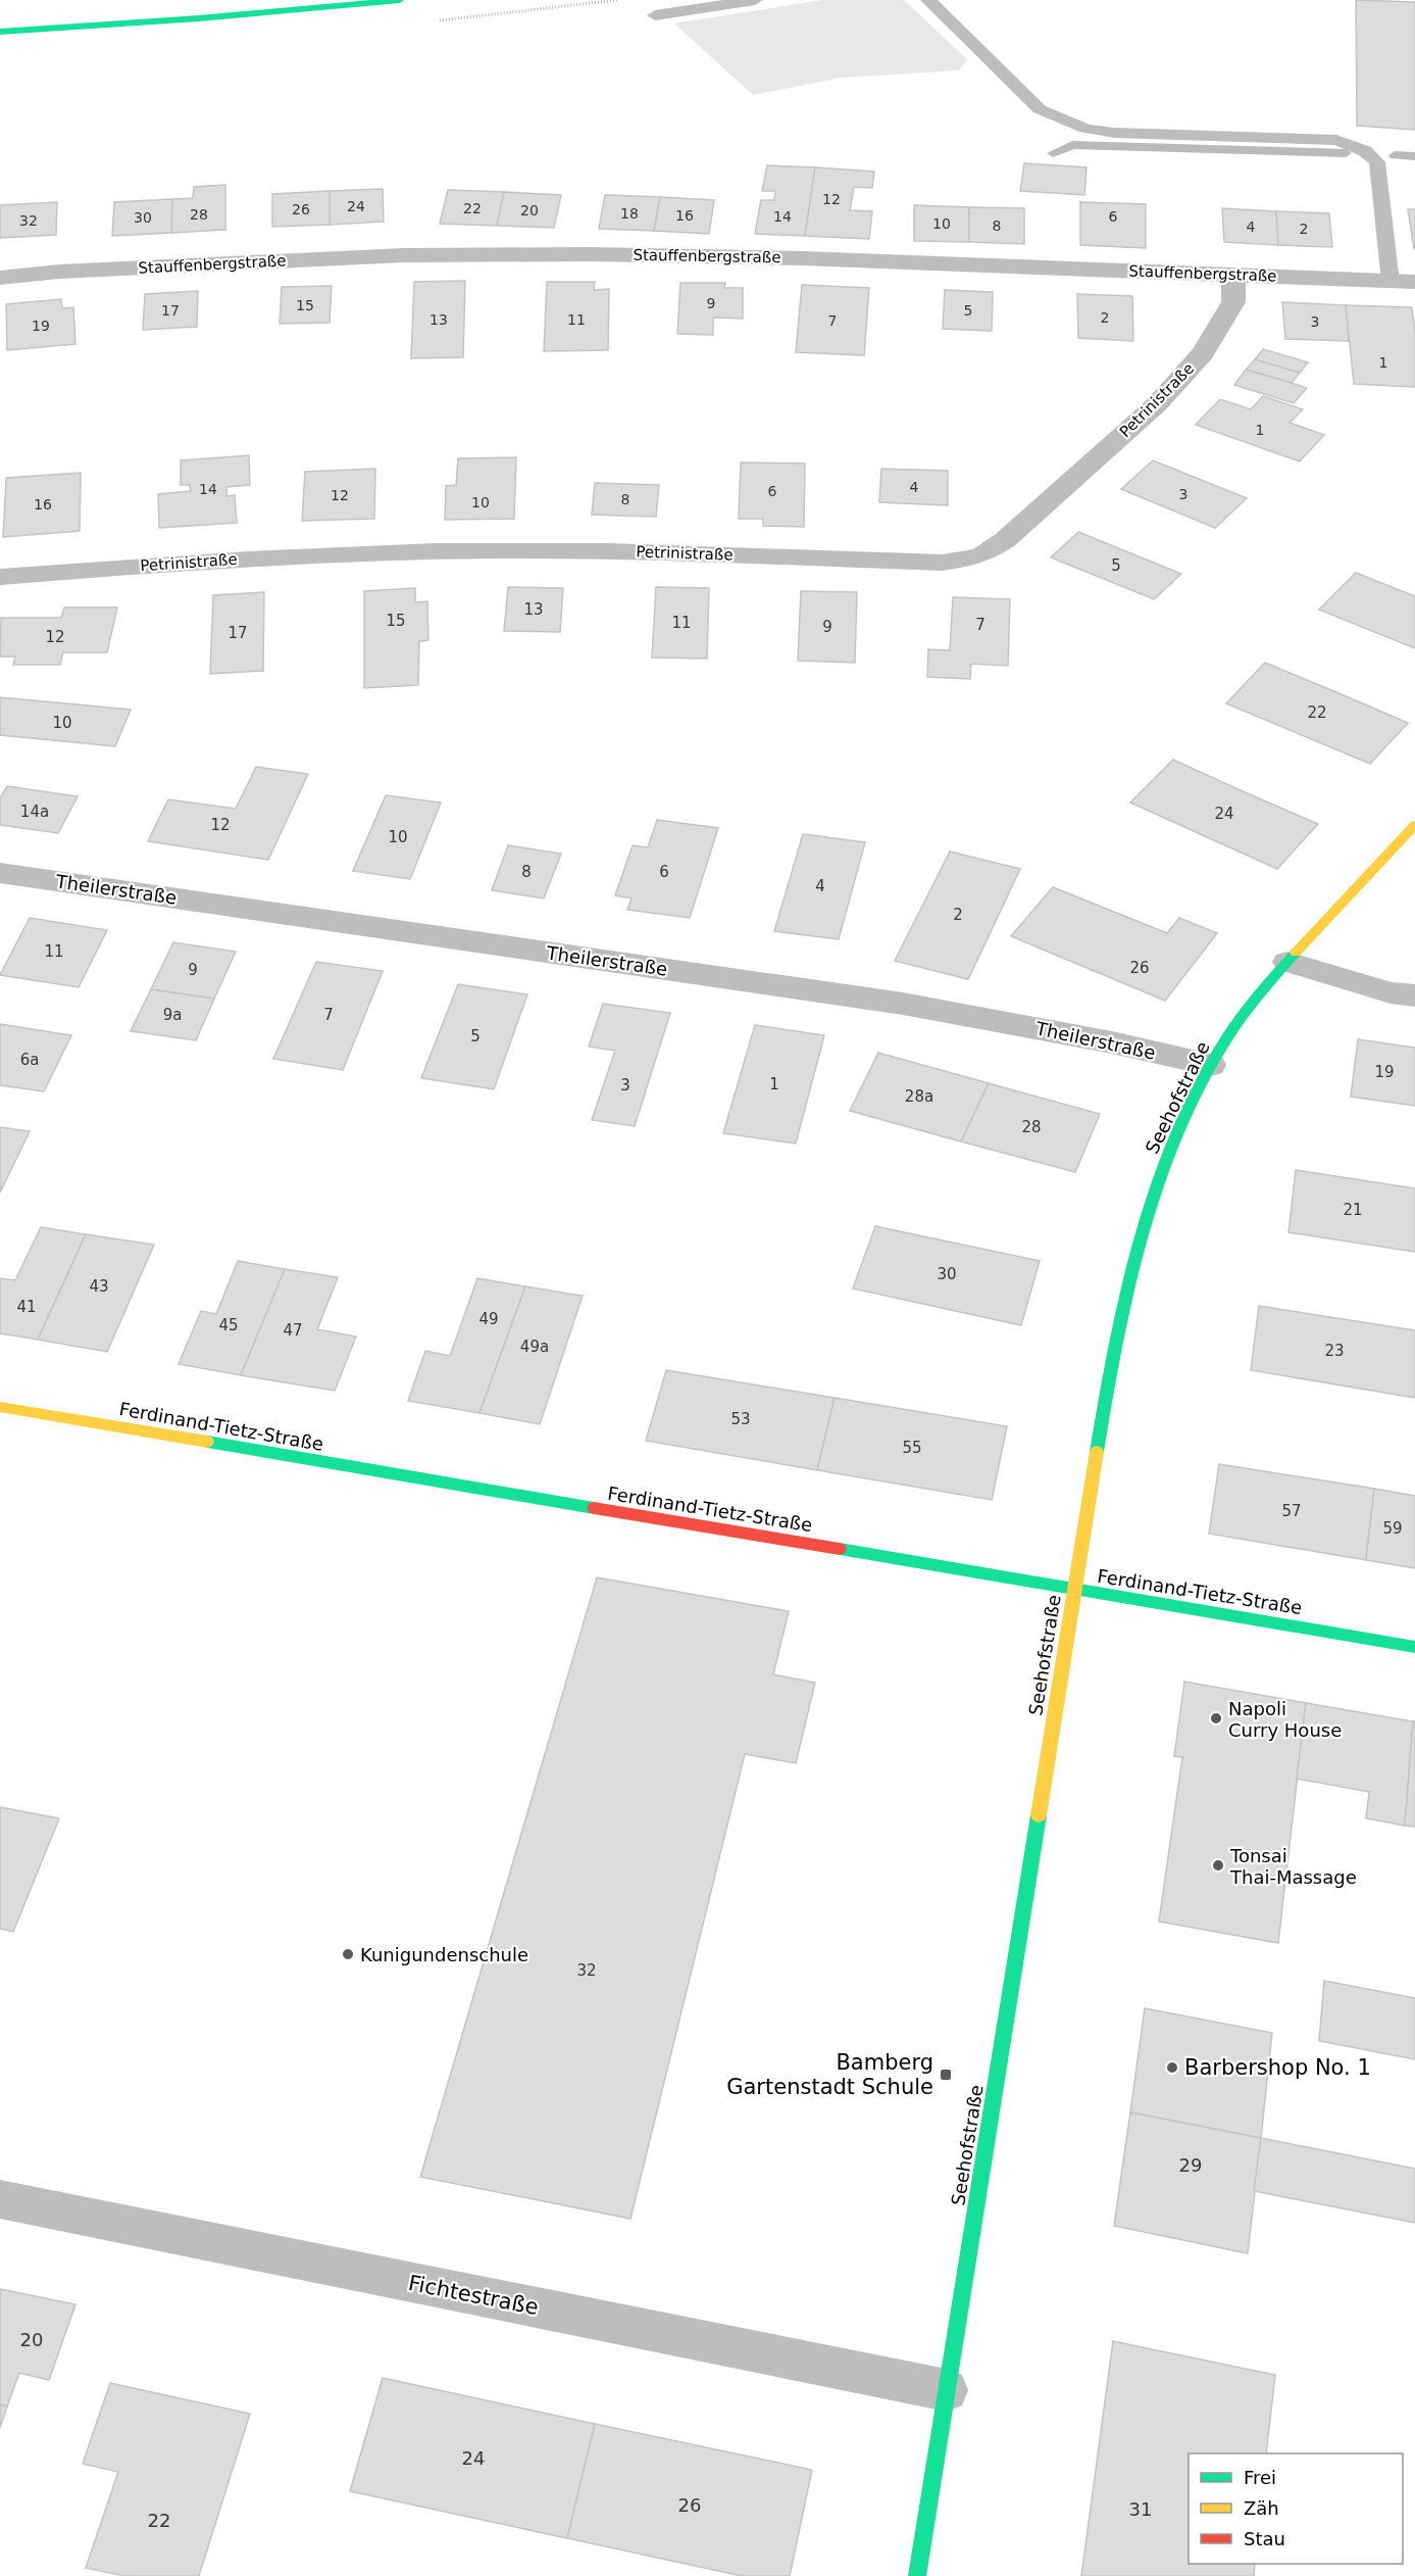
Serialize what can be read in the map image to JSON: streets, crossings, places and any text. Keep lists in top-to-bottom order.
{
  "streets": {
    "street": [
      "Stauffenbergstraße",
      "Petrinistraße",
      "Theilerstraße",
      "Seehofstraße",
      "Ferdinand-Tietz-Straße",
      "Fichtestraße"
    ]
  },
  "crossings": [
    ["Stauffenbergstraße", "Petrinistraße"],
    ["Theilerstraße", "Seehofstraße"],
    ["Seehofstraße", "Ferdinand-Tietz-Straße"],
    ["Seehofstraße", "Fichtestraße"]
  ],
  "places": {
    "other": [
      "Napoli Curry House",
      "Tonsai Thai-Massage",
      "Kunigundenschule",
      "Barbershop No. 1"
    ],
    "transit": ["Bamberg Gartenstadt Schule"]
  },
  "house_numbers": [
    "12",
    "24",
    "22",
    "26",
    "20",
    "18",
    "28",
    "16",
    "14",
    "6",
    "30",
    "32",
    "10",
    "8",
    "4",
    "2",
    "9",
    "15",
    "17",
    "5",
    "2",
    "13",
    "11",
    "7",
    "3",
    "19",
    "1",
    "1",
    "4",
    "14",
    "6",
    "3",
    "12",
    "8",
    "10",
    "16",
    "5",
    "13",
    "15",
    "11",
    "7",
    "9",
    "17",
    "12",
    "22",
    "10",
    "14a",
    "24",
    "12",
    "10",
    "8",
    "6",
    "4",
    "2",
    "11",
    "26",
    "9",
    "9a",
    "7",
    "5",
    "6a",
    "19",
    "1",
    "3",
    "28a",
    "28",
    "21",
    "30",
    "43",
    "41",
    "49",
    "45",
    "47",
    "49a",
    "23",
    "53",
    "55",
    "57",
    "59",
    "32",
    "29",
    "20",
    "24",
    "26",
    "31",
    "22"
  ],
  "legend": ["Frei", "Zäh", "Stau"]
}
